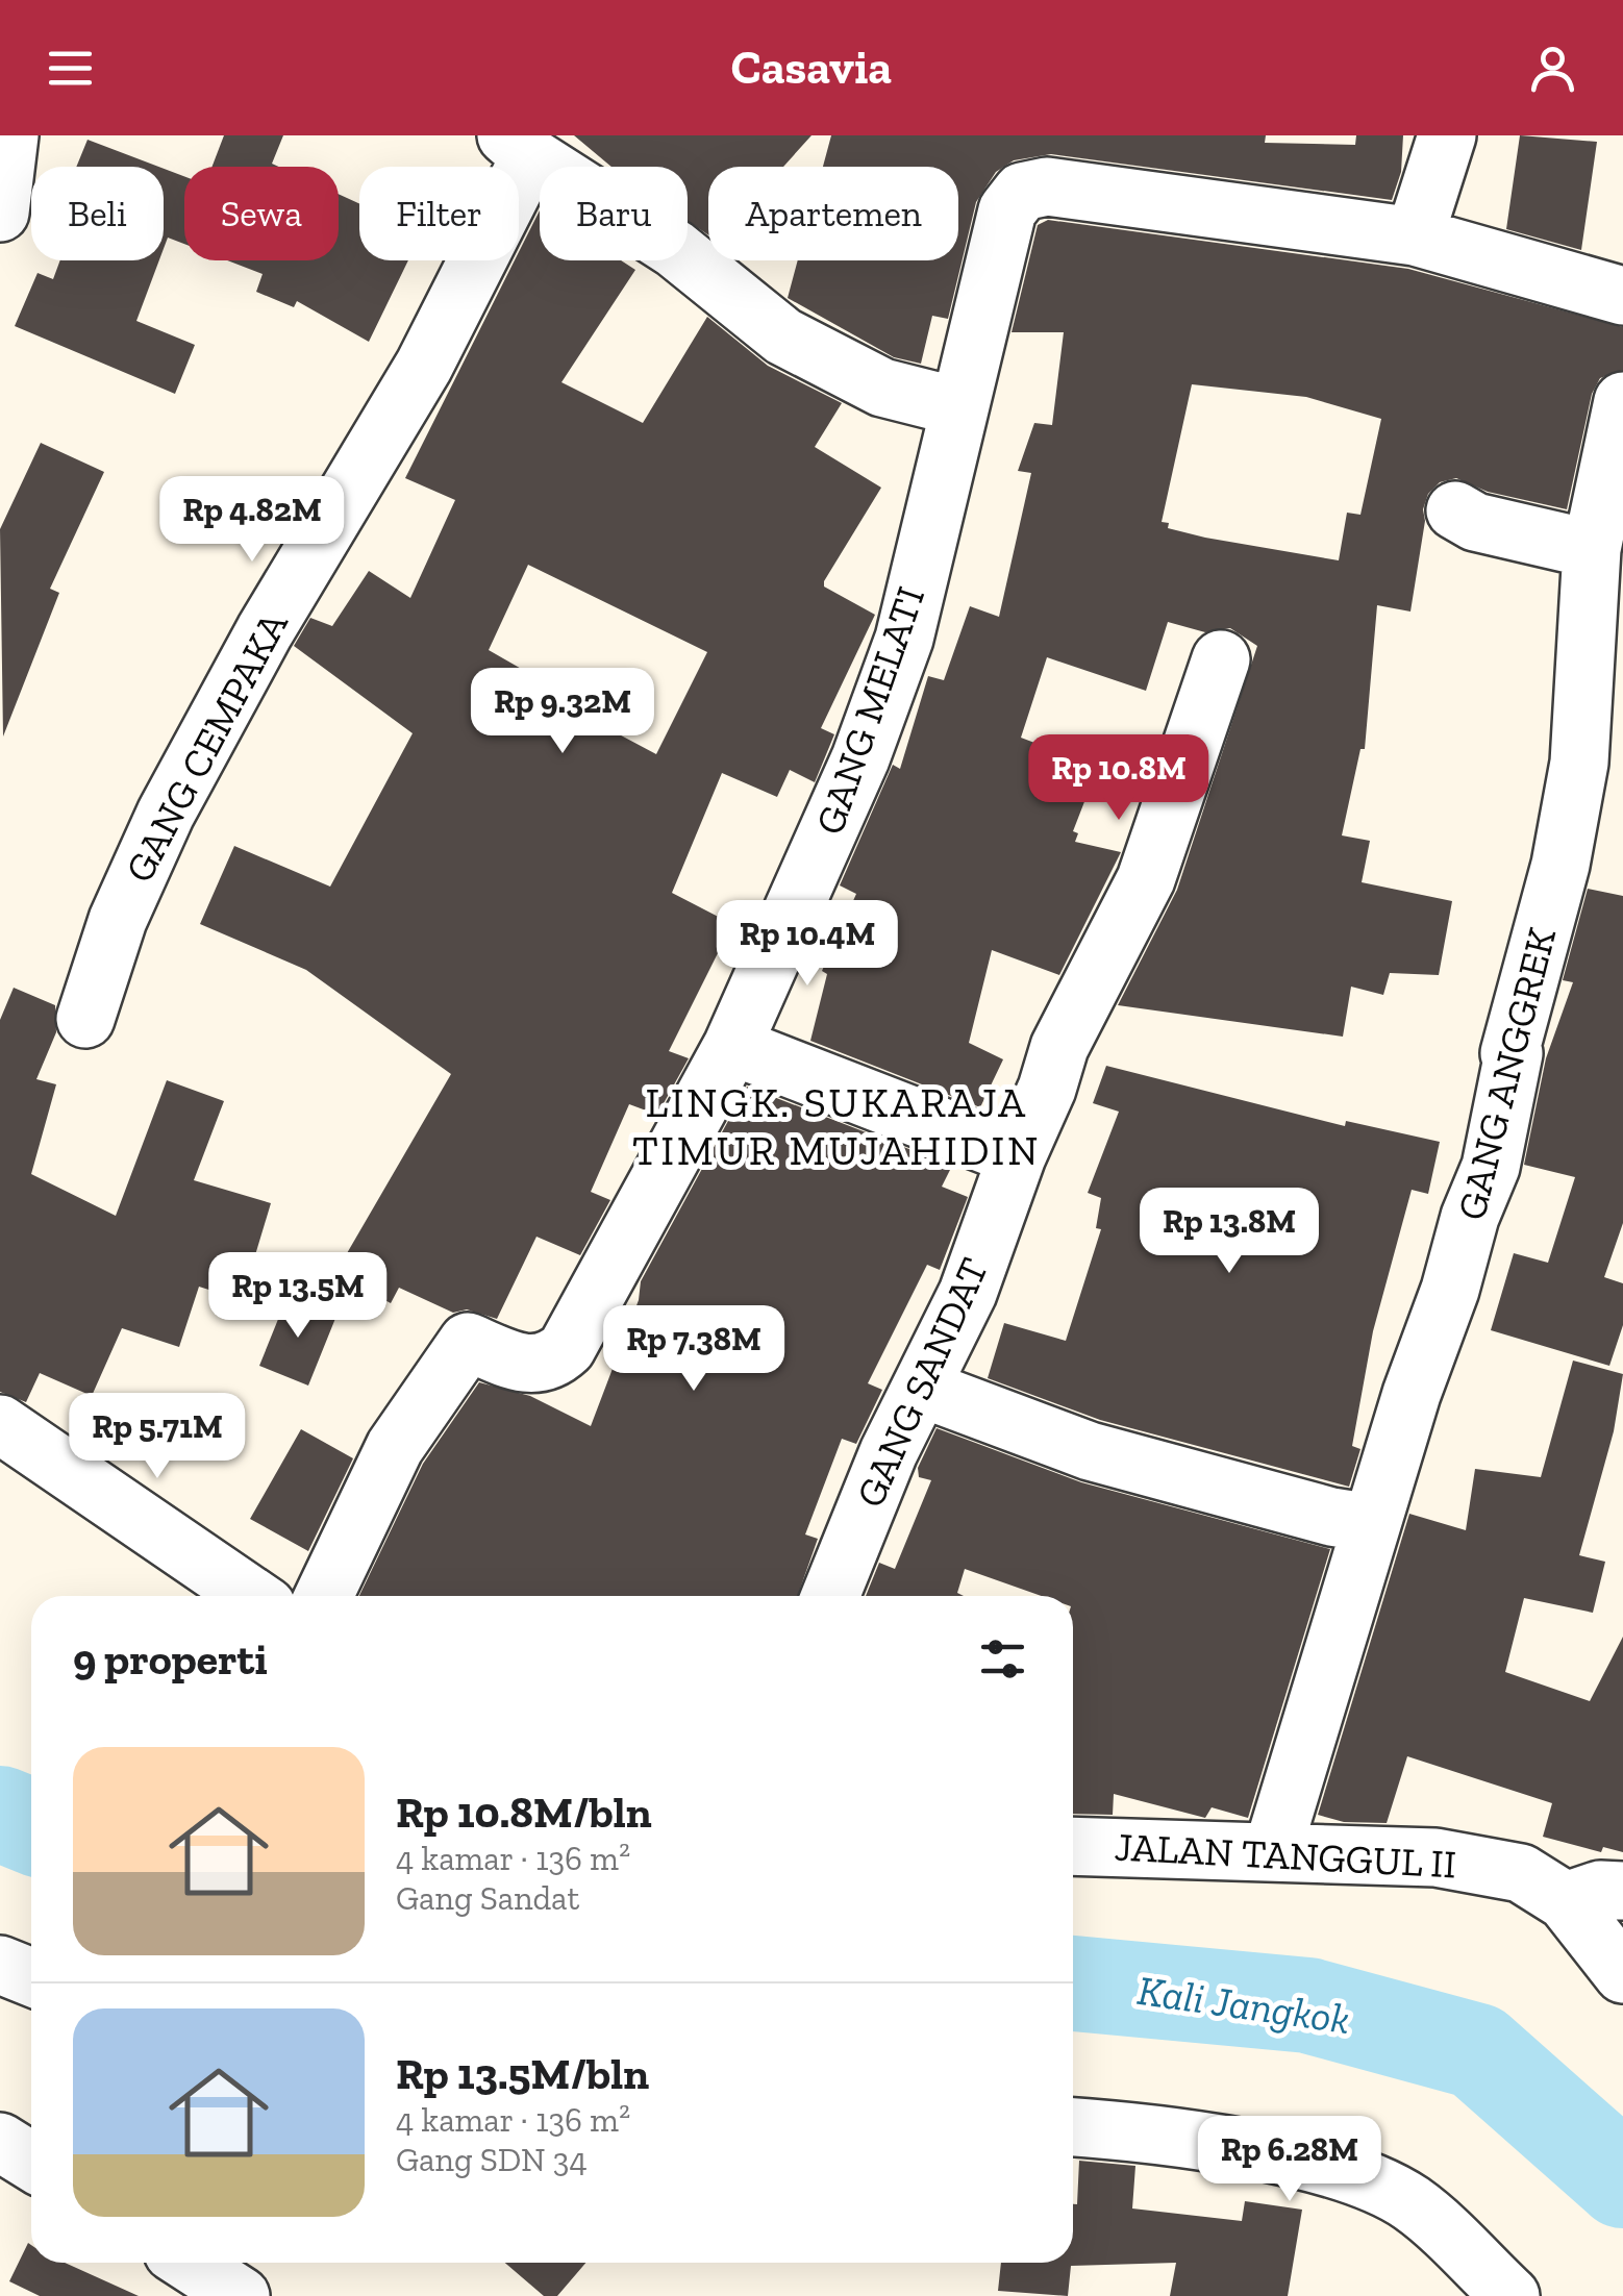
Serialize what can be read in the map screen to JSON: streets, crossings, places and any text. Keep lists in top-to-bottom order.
{
  "streets": {
    "street": [
      "GANG MELATI",
      "GANG CEMPAKA",
      "GANG ANGGREK",
      "GANG SANDAT",
      "JALAN TANGGUL II"
    ]
  },
  "crossings": [
    ["GANG ANGGREK", "JALAN TANGGUL II"]
  ],
  "districts": ["LINGK. SUKARAJA TIMUR MUJAHIDIN"],
  "water": ["Kali Jangkok"],
  "page": {
    "header": "Casavia",
    "chip": [
      "Beli",
      "Sewa",
      "Filter",
      "Baru",
      "Apartemen"
    ],
    "price": [
      "Rp 4.82M",
      "Rp 9.32M",
      "Rp 10.8M",
      "Rp 10.4M",
      "Rp 13.8M",
      "Rp 13.5M",
      "Rp 7.38M",
      "Rp 5.71M",
      "Rp 6.28M"
    ],
    "heading": "9 properti",
    "list": [
      {
        "name": "Rp 10.8M/bln",
        "note": "4 kamar · 136 m² · Gang Sandat"
      },
      {
        "name": "Rp 13.5M/bln",
        "note": "4 kamar · 136 m² · Gang SDN 34"
      }
    ]
  }
}
